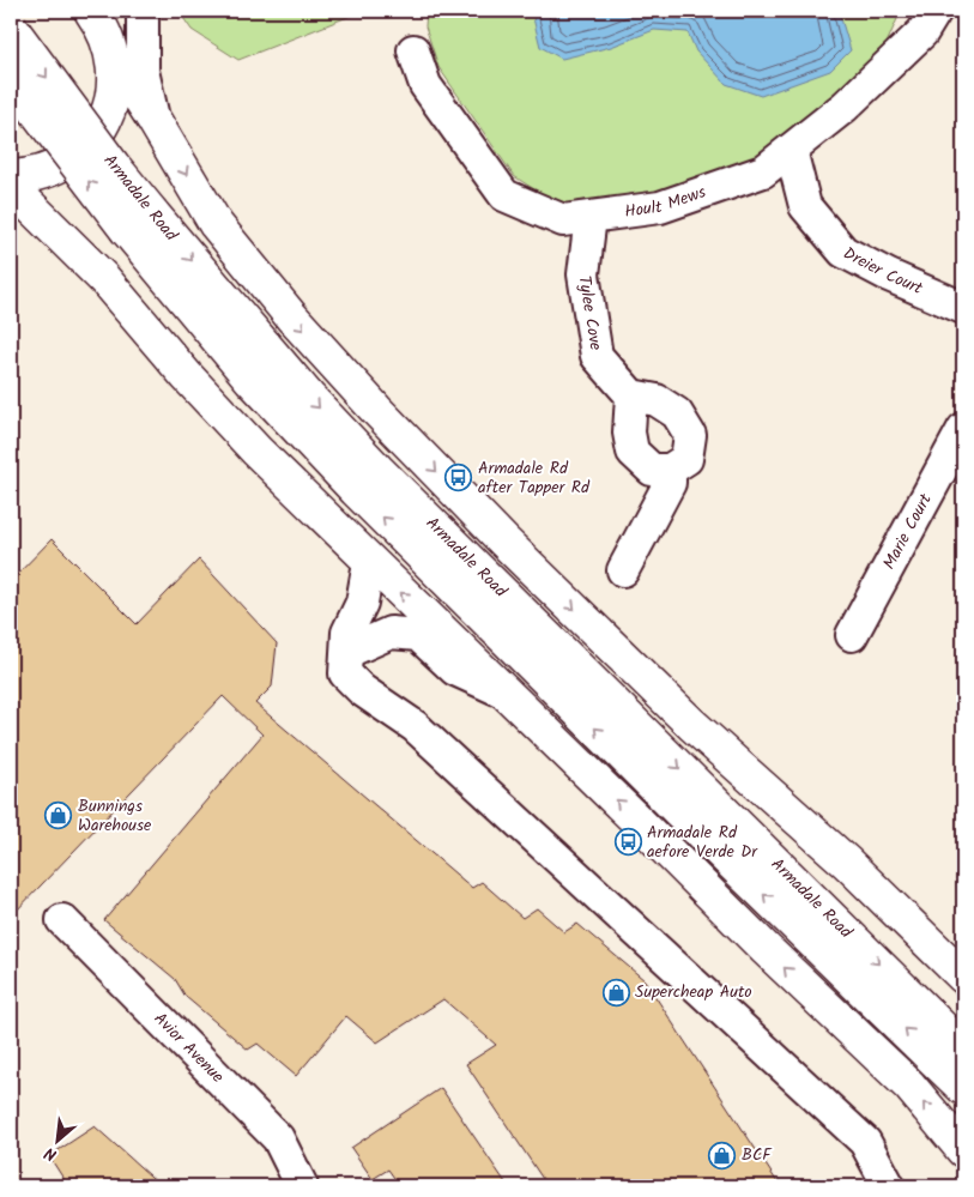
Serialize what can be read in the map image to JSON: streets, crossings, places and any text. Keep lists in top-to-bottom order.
{
  "streets": {
    "main road": ["Armadale Road"],
    "street": [
      "Hoult Mews",
      "Dreier Court",
      "Tylee Cove",
      "Marie Court",
      "Avior Avenue"
    ]
  },
  "crossings": [
    ["Hoult Mews", "Dreier Court"],
    ["Hoult Mews", "Tylee Cove"]
  ],
  "places": {
    "bus stop": ["Armadale Rd after Tapper Rd", "Armadale Rd aefore Verde Dr"],
    "shop": ["Bunnings Warehouse", "Supercheap Auto", "BCF"]
  },
  "north": "bottom left"
}
